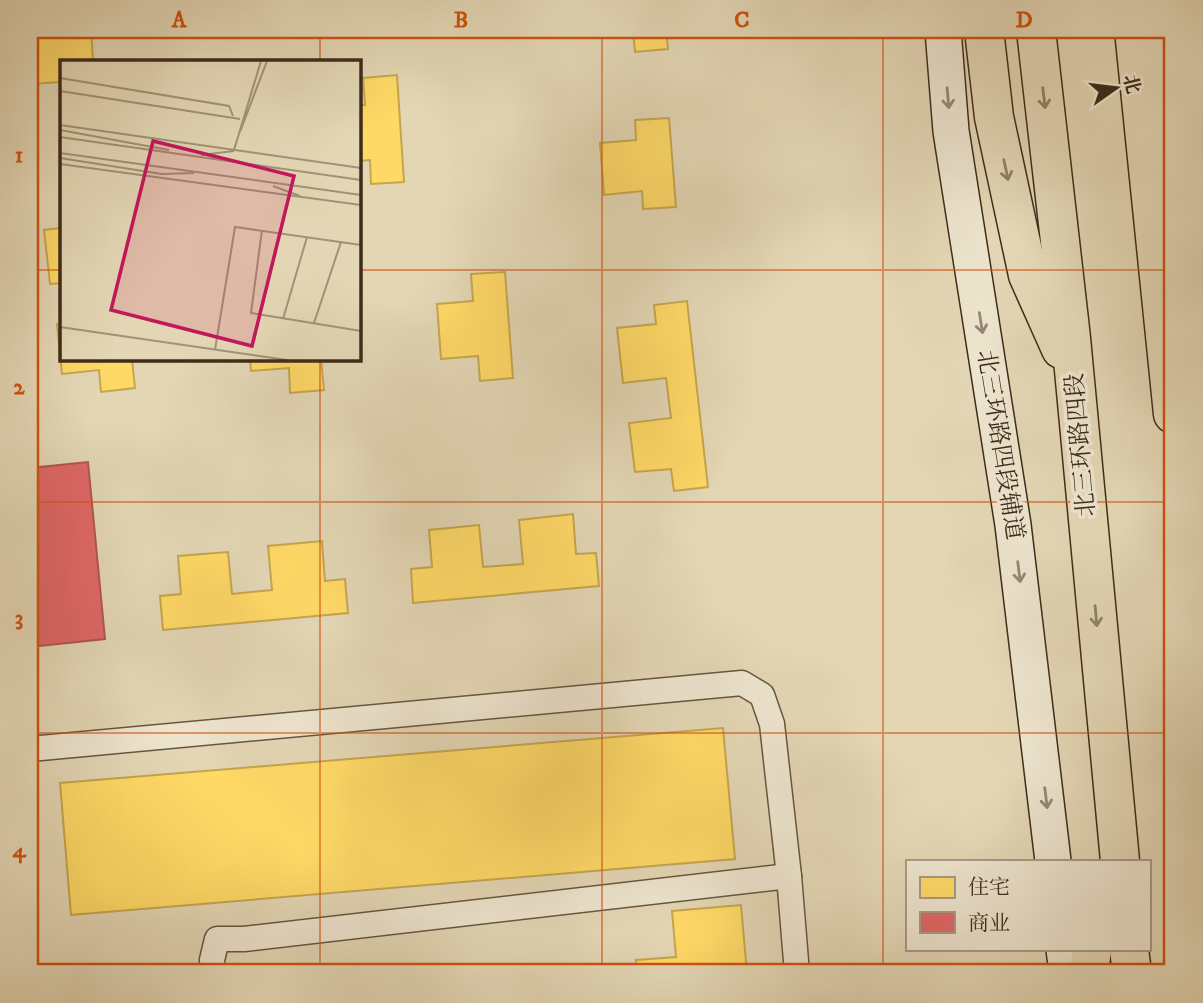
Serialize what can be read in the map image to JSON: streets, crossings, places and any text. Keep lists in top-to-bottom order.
{
  "streets": {
    "highway": ["北三环路四段"],
    "main road": ["北三环路四段辅道"]
  },
  "one_way": ["北三环路四段辅道"],
  "legend": ["住宅", "商业"],
  "north": "right",
  "grid": {
    "columns": [
      "A",
      "B",
      "C",
      "D"
    ],
    "rows": [
      "1",
      "2",
      "3",
      "4"
    ]
  }
}
